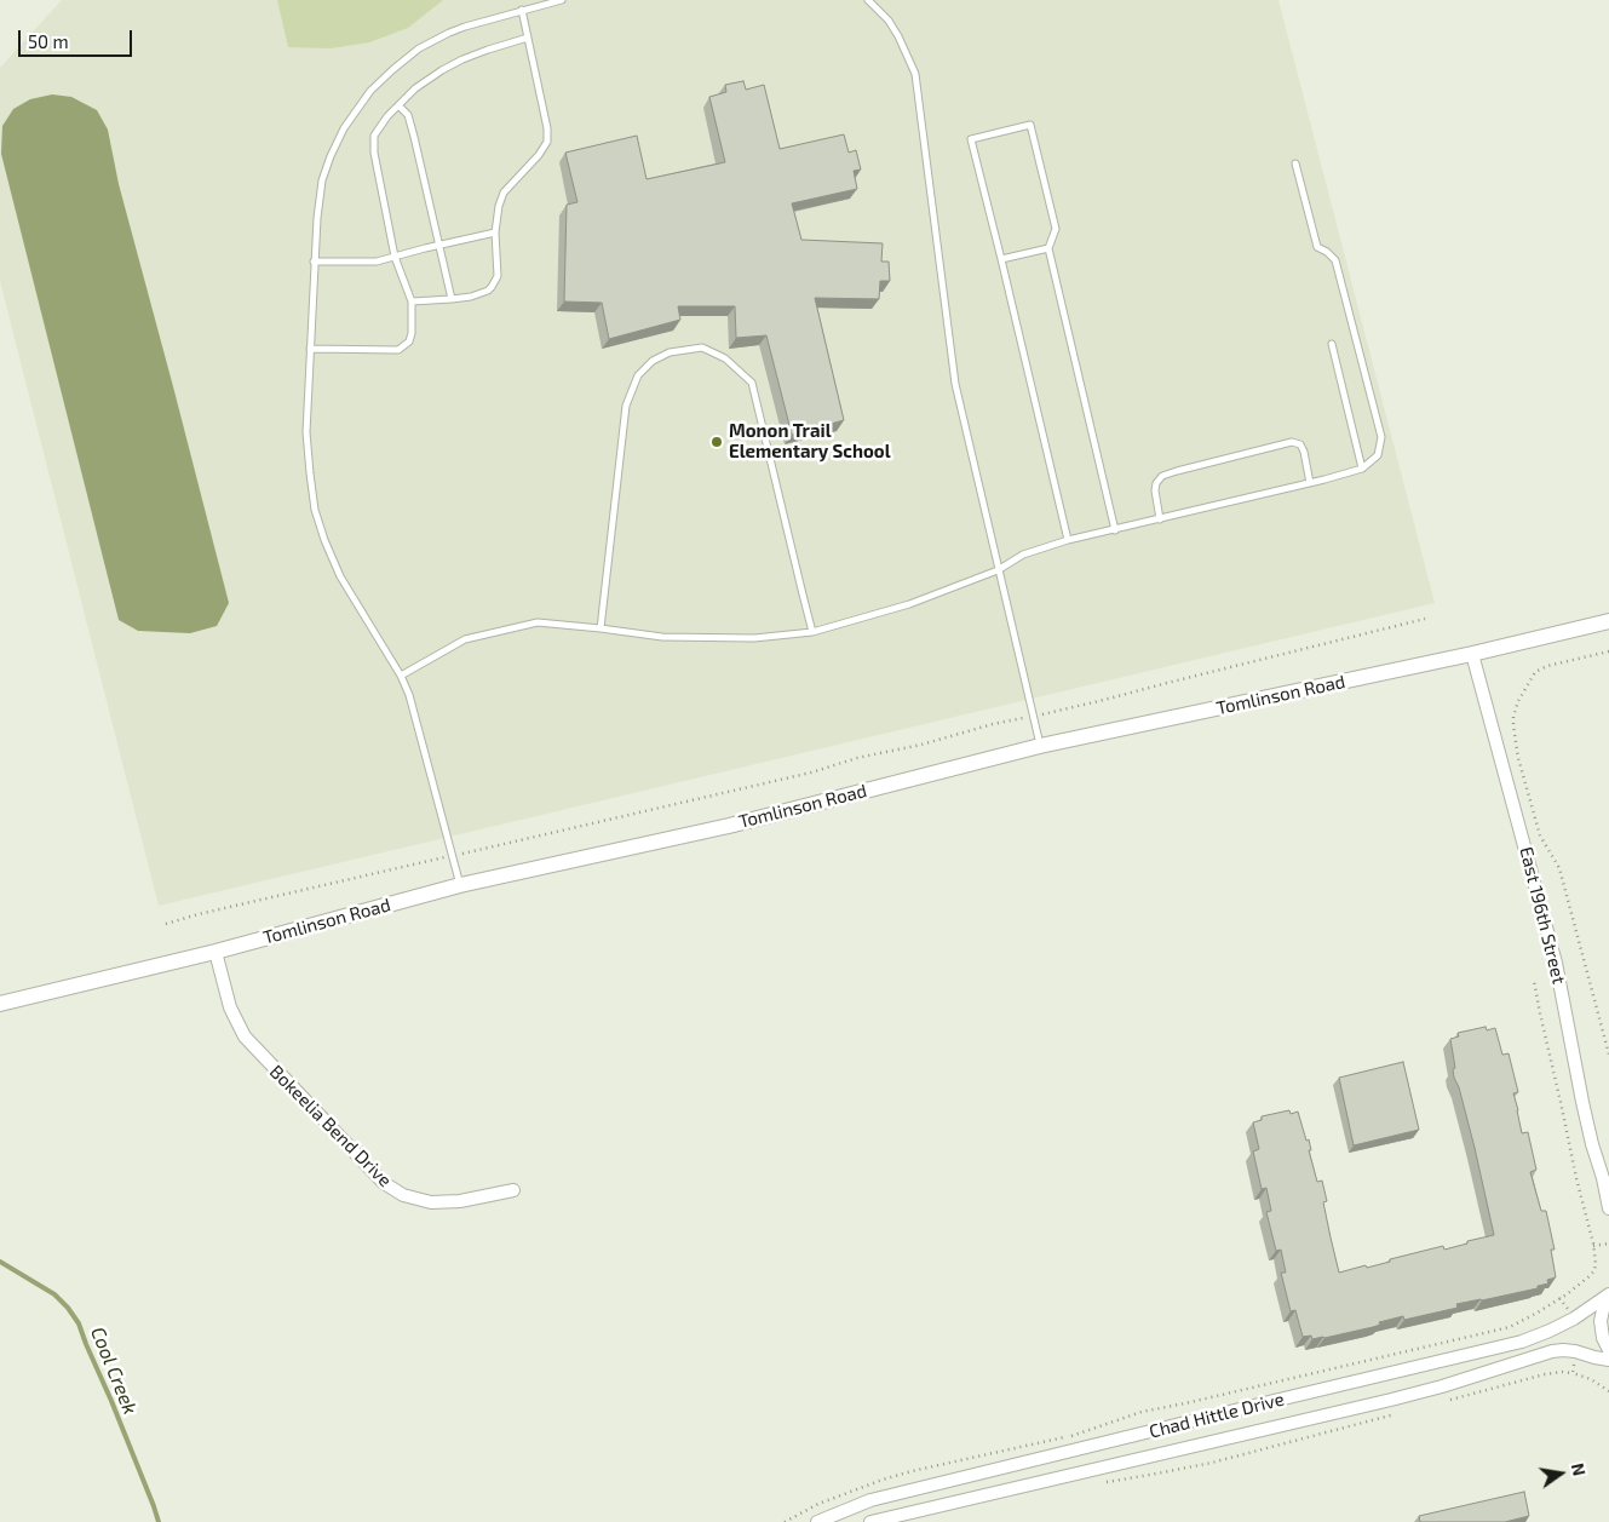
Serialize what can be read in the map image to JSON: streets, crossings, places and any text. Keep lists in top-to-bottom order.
{
  "streets": {
    "street": [
      "Tomlinson Road",
      "East 196th Street",
      "Bokeelia Bend Drive",
      "Chad Hittle Drive"
    ]
  },
  "crossings": [
    ["Tomlinson Road", "East 196th Street"],
    ["Tomlinson Road", "Bokeelia Bend Drive"]
  ],
  "water": ["Cool Creek"],
  "places": ["Monon Trail Elementary School"],
  "scale_bar": "50 m",
  "north": "right"
}
